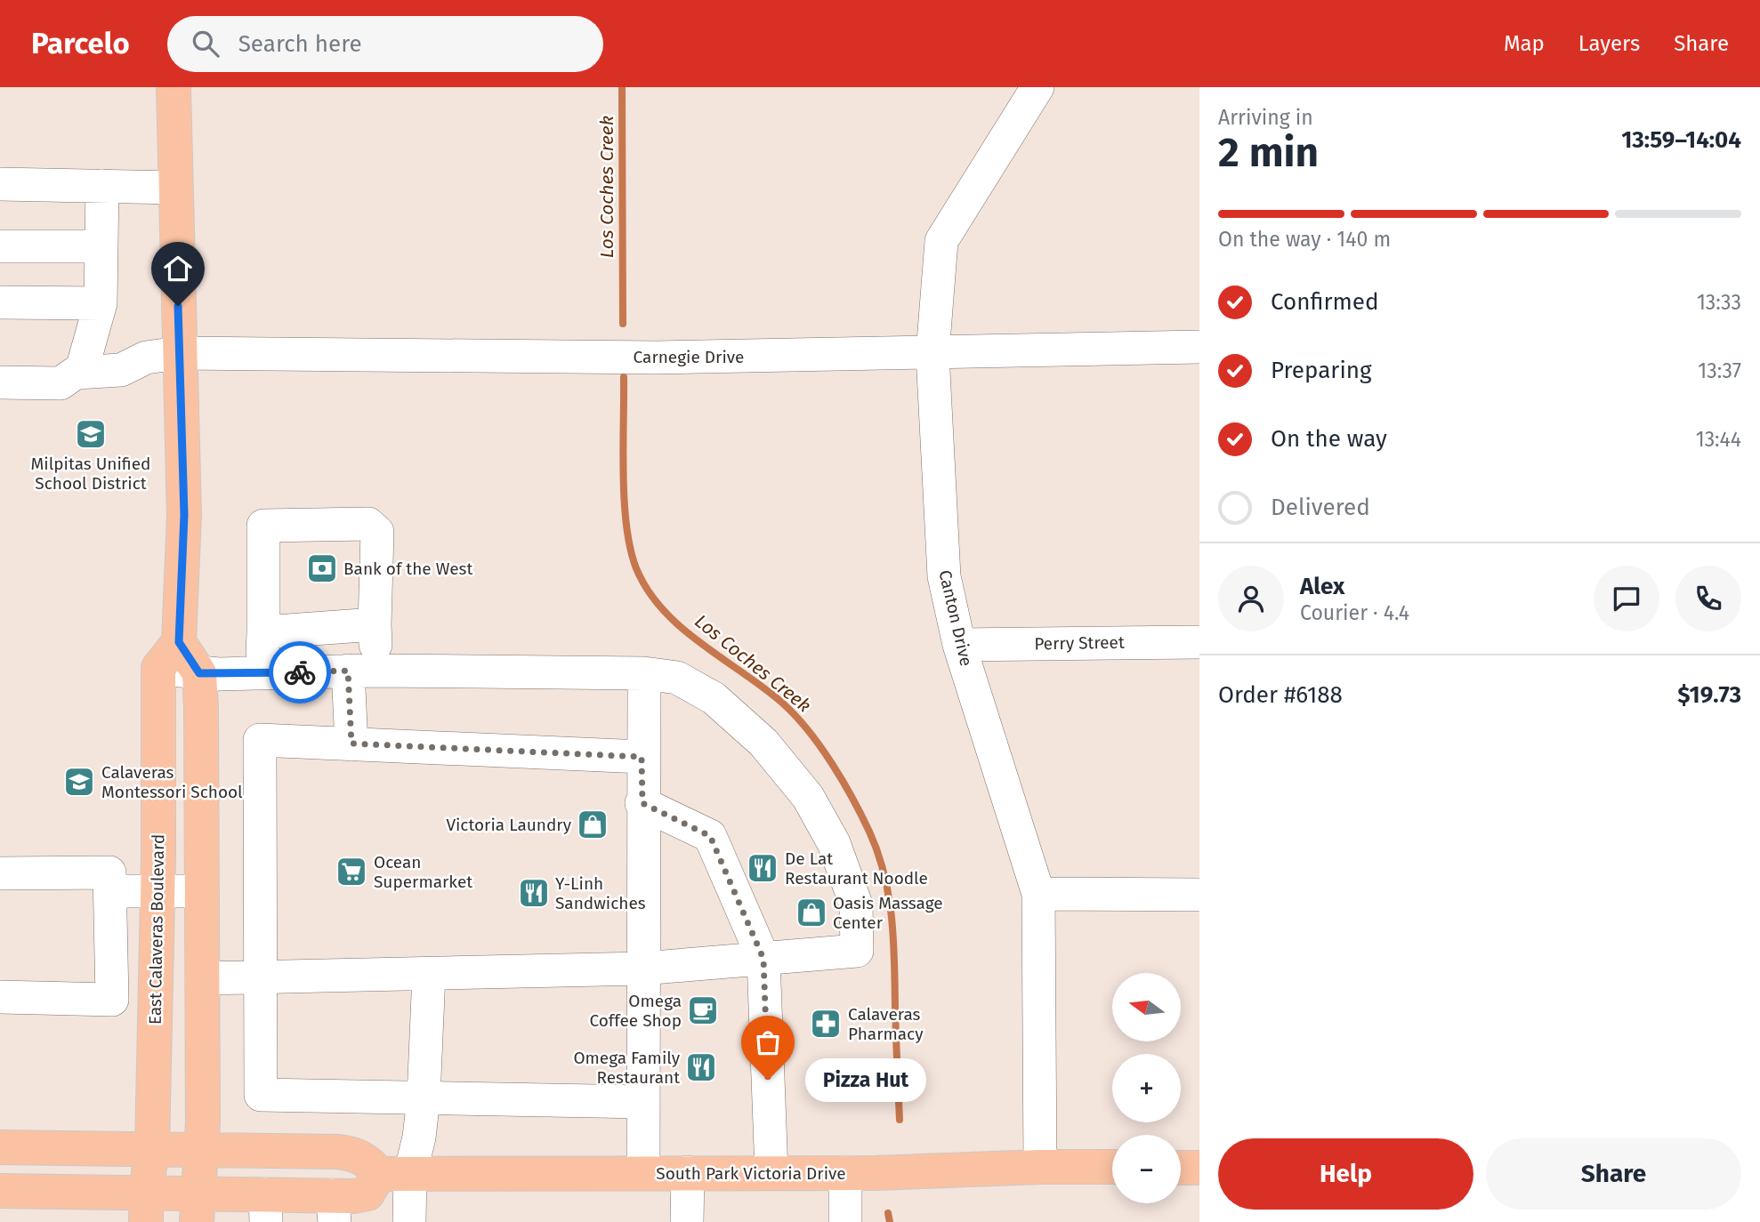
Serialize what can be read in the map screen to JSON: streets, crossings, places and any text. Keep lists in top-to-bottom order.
{
  "streets": {
    "main road": ["East Calaveras Boulevard", "South Park Victoria Drive"],
    "street": ["Carnegie Drive", "Canton Drive", "Perry Street"]
  },
  "crossings": [
    ["Carnegie Drive", "Canton Drive"],
    ["Carnegie Drive", "East Calaveras Boulevard"],
    ["Canton Drive", "Perry Street"],
    ["Canton Drive", "South Park Victoria Drive"]
  ],
  "water": ["Los Coches Creek"],
  "places": {
    "school or university": ["Milpitas Unified School District", "Calaveras Montessori School"],
    "bank": ["Bank of the West"],
    "shop": ["Victoria Laundry", "Oasis Massage Center"],
    "restaurant": ["De Lat Restaurant Noodle", "Y-Linh Sandwiches", "Omega Family Restaurant"],
    "supermarket": ["Ocean Supermarket"],
    "cafe": ["Omega Coffee Shop"],
    "pharmacy": ["Calaveras Pharmacy"],
    "other": ["Pizza Hut"]
  },
  "north": "left",
  "page": {
    "header": "Parcelo",
    "search": "Search here",
    "nav": ["Map", "Layers", "Share"],
    "heading": ["2 min", "Arriving in", "13:59–14:04"],
    "panel": [
      "Alex",
      "Courier · 4.4",
      "Order #6188",
      "$19.73"
    ],
    "bar": "On the way · 140 m",
    "list": [
      ["Confirmed", "13:33"],
      ["Preparing", "13:37"],
      ["On the way", "13:44"],
      "Delivered"
    ],
    "map_buttons": ["+", "−"],
    "bubble": "Pizza Hut",
    "buttons": ["Help", "Share"]
  }
}
